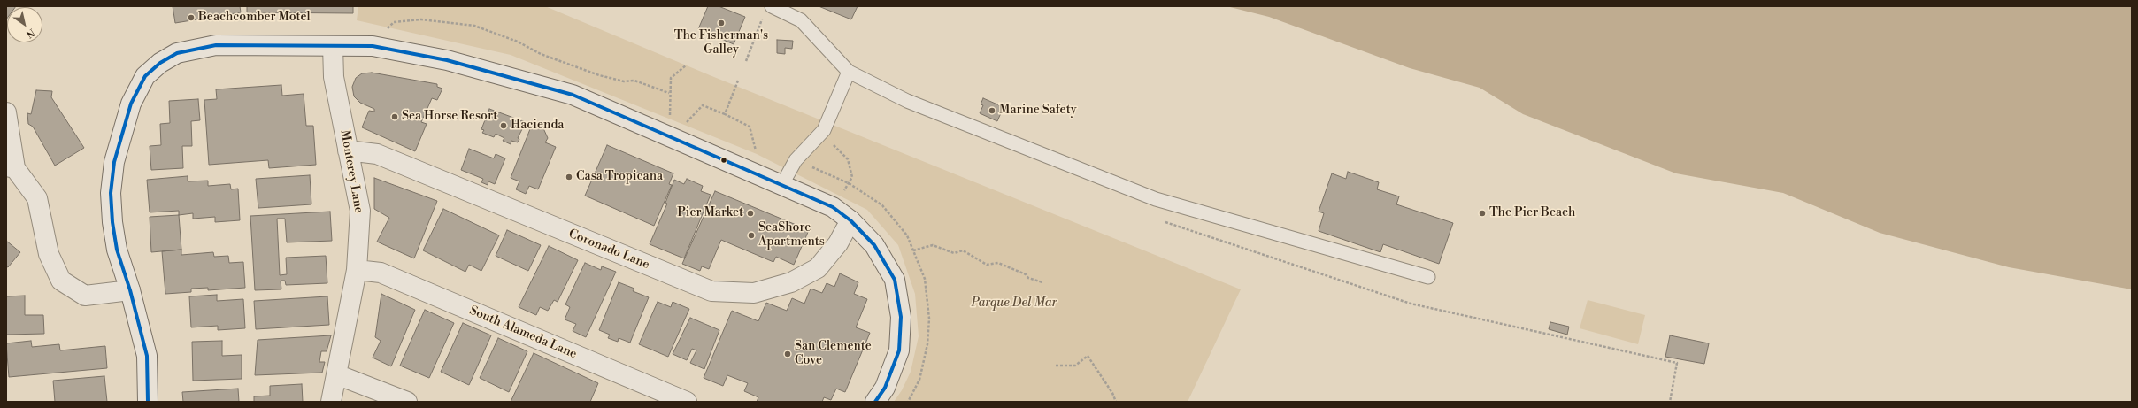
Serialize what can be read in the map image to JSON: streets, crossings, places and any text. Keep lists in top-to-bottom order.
{
  "streets": {
    "street": ["Monterey Lane", "Coronado Lane", "South Alameda Lane"]
  },
  "crossings": [
    ["Monterey Lane", "Coronado Lane"],
    ["Monterey Lane", "South Alameda Lane"]
  ],
  "parks": ["Parque Del Mar"],
  "places": [
    "Beachcomber Motel",
    "The Fisherman's Galley",
    "Marine Safety",
    "Sea Horse Resort",
    "Hacienda",
    "Casa Tropicana",
    "Pier Market",
    "The Pier Beach",
    "SeaShore Apartments",
    "San Clemente Cove"
  ],
  "north": "bottom right"
}
